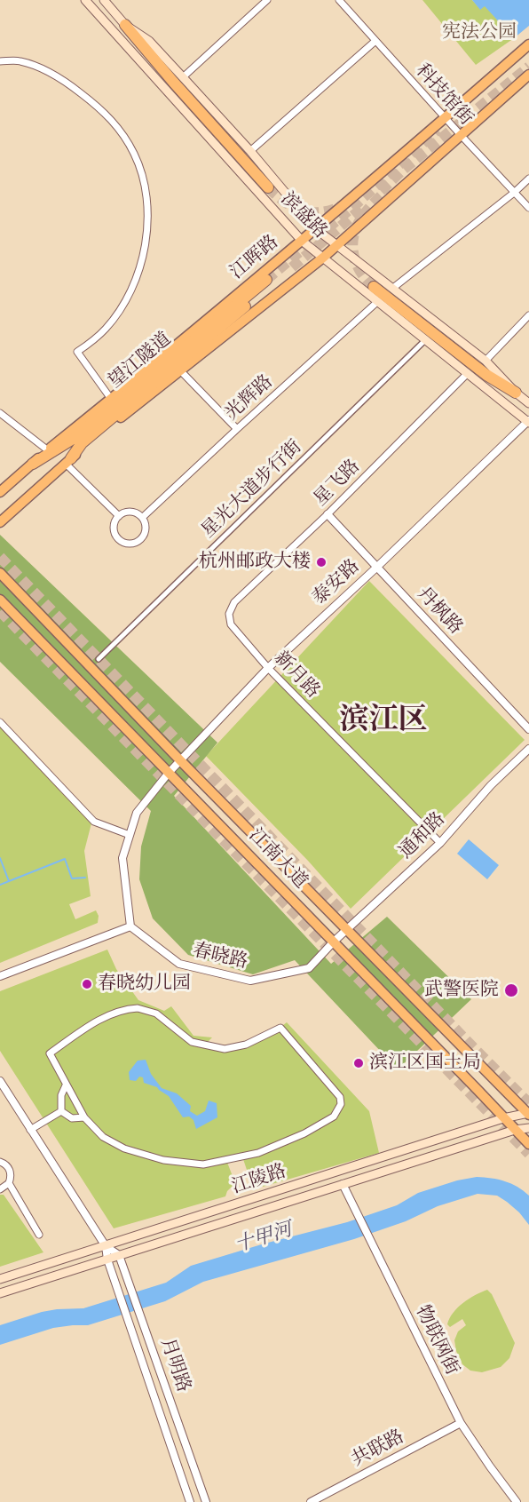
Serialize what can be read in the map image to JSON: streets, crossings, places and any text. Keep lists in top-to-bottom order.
{
  "streets": {
    "highway": ["望江隧道"],
    "main road": [
      "滨盛路",
      "江晖路",
      "江南大道",
      "江陵路"
    ],
    "street": [
      "科技馆街",
      "光辉路",
      "星飞路",
      "星光大道步行街",
      "泰安路",
      "丹枫路",
      "新月路",
      "通和路",
      "春晓路",
      "物联网街",
      "月明路",
      "共联路"
    ]
  },
  "crossings": [
    ["科技馆街", "江晖路"],
    ["滨盛路", "江晖路"],
    ["滨盛路", "光辉路"],
    ["滨盛路", "星飞路"],
    ["滨盛路", "星光大道步行街"],
    ["滨盛路", "泰安路"],
    ["江晖路", "望江隧道"],
    ["星飞路", "丹枫路"],
    ["星飞路", "新月路"],
    ["泰安路", "丹枫路"],
    ["泰安路", "新月路"],
    ["泰安路", "江南大道"],
    ["新月路", "通和路"],
    ["通和路", "江南大道"],
    ["通和路", "春晓路"],
    ["江南大道", "春晓路"],
    ["江南大道", "江陵路"],
    ["江陵路", "物联网街"],
    ["江陵路", "月明路"],
    ["物联网街", "共联路"]
  ],
  "districts": ["滨江区"],
  "water": ["十甲河"],
  "parks": ["宪法公园"],
  "places": [
    "杭州邮政大楼",
    "春晓幼儿园",
    "武警医院",
    "滨江区国土局"
  ]
}
